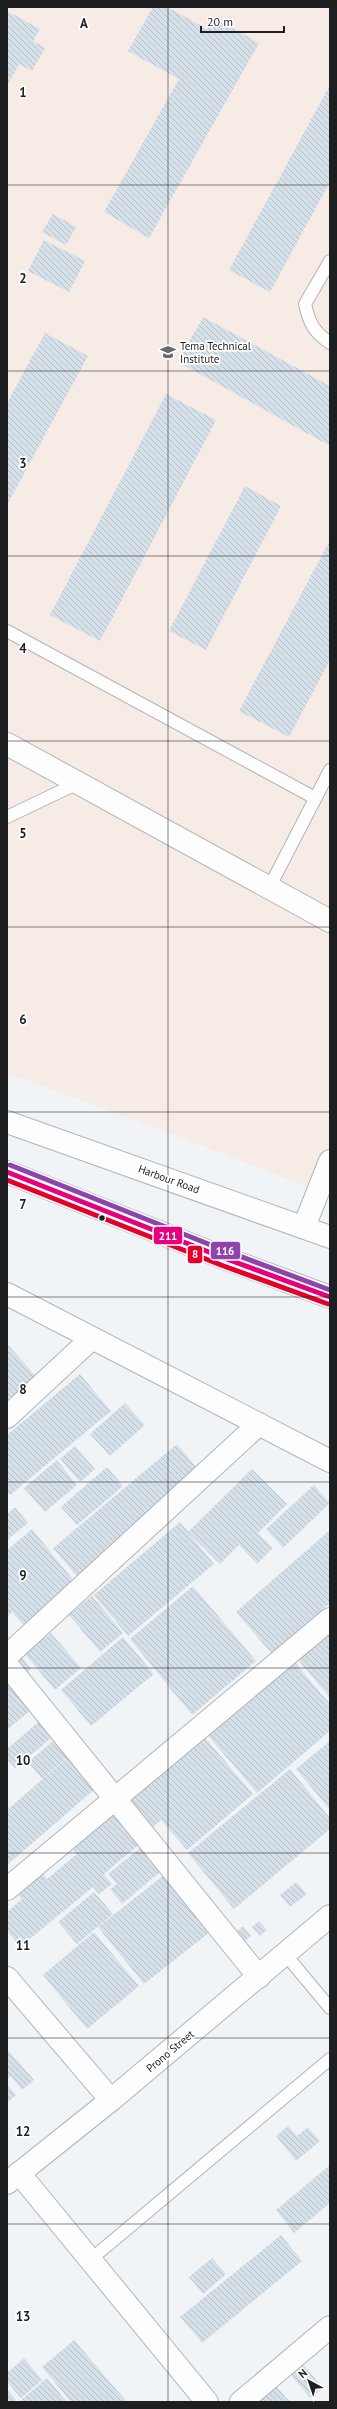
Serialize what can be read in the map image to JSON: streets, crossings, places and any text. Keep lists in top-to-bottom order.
{
  "streets": {
    "main road": ["Harbour Road", "Prono Street"]
  },
  "places": {
    "school or university": ["Tema Technical Institute"]
  },
  "lines": ["transit line 116", "transit line 211", "transit line 8"],
  "scale_bar": "20 m",
  "north": "top left",
  "grid": {
    "columns": ["A"],
    "rows": [
      "1",
      "2",
      "3",
      "4",
      "5",
      "6",
      "7",
      "8",
      "9",
      "10",
      "11",
      "12",
      "13"
    ]
  }
}
